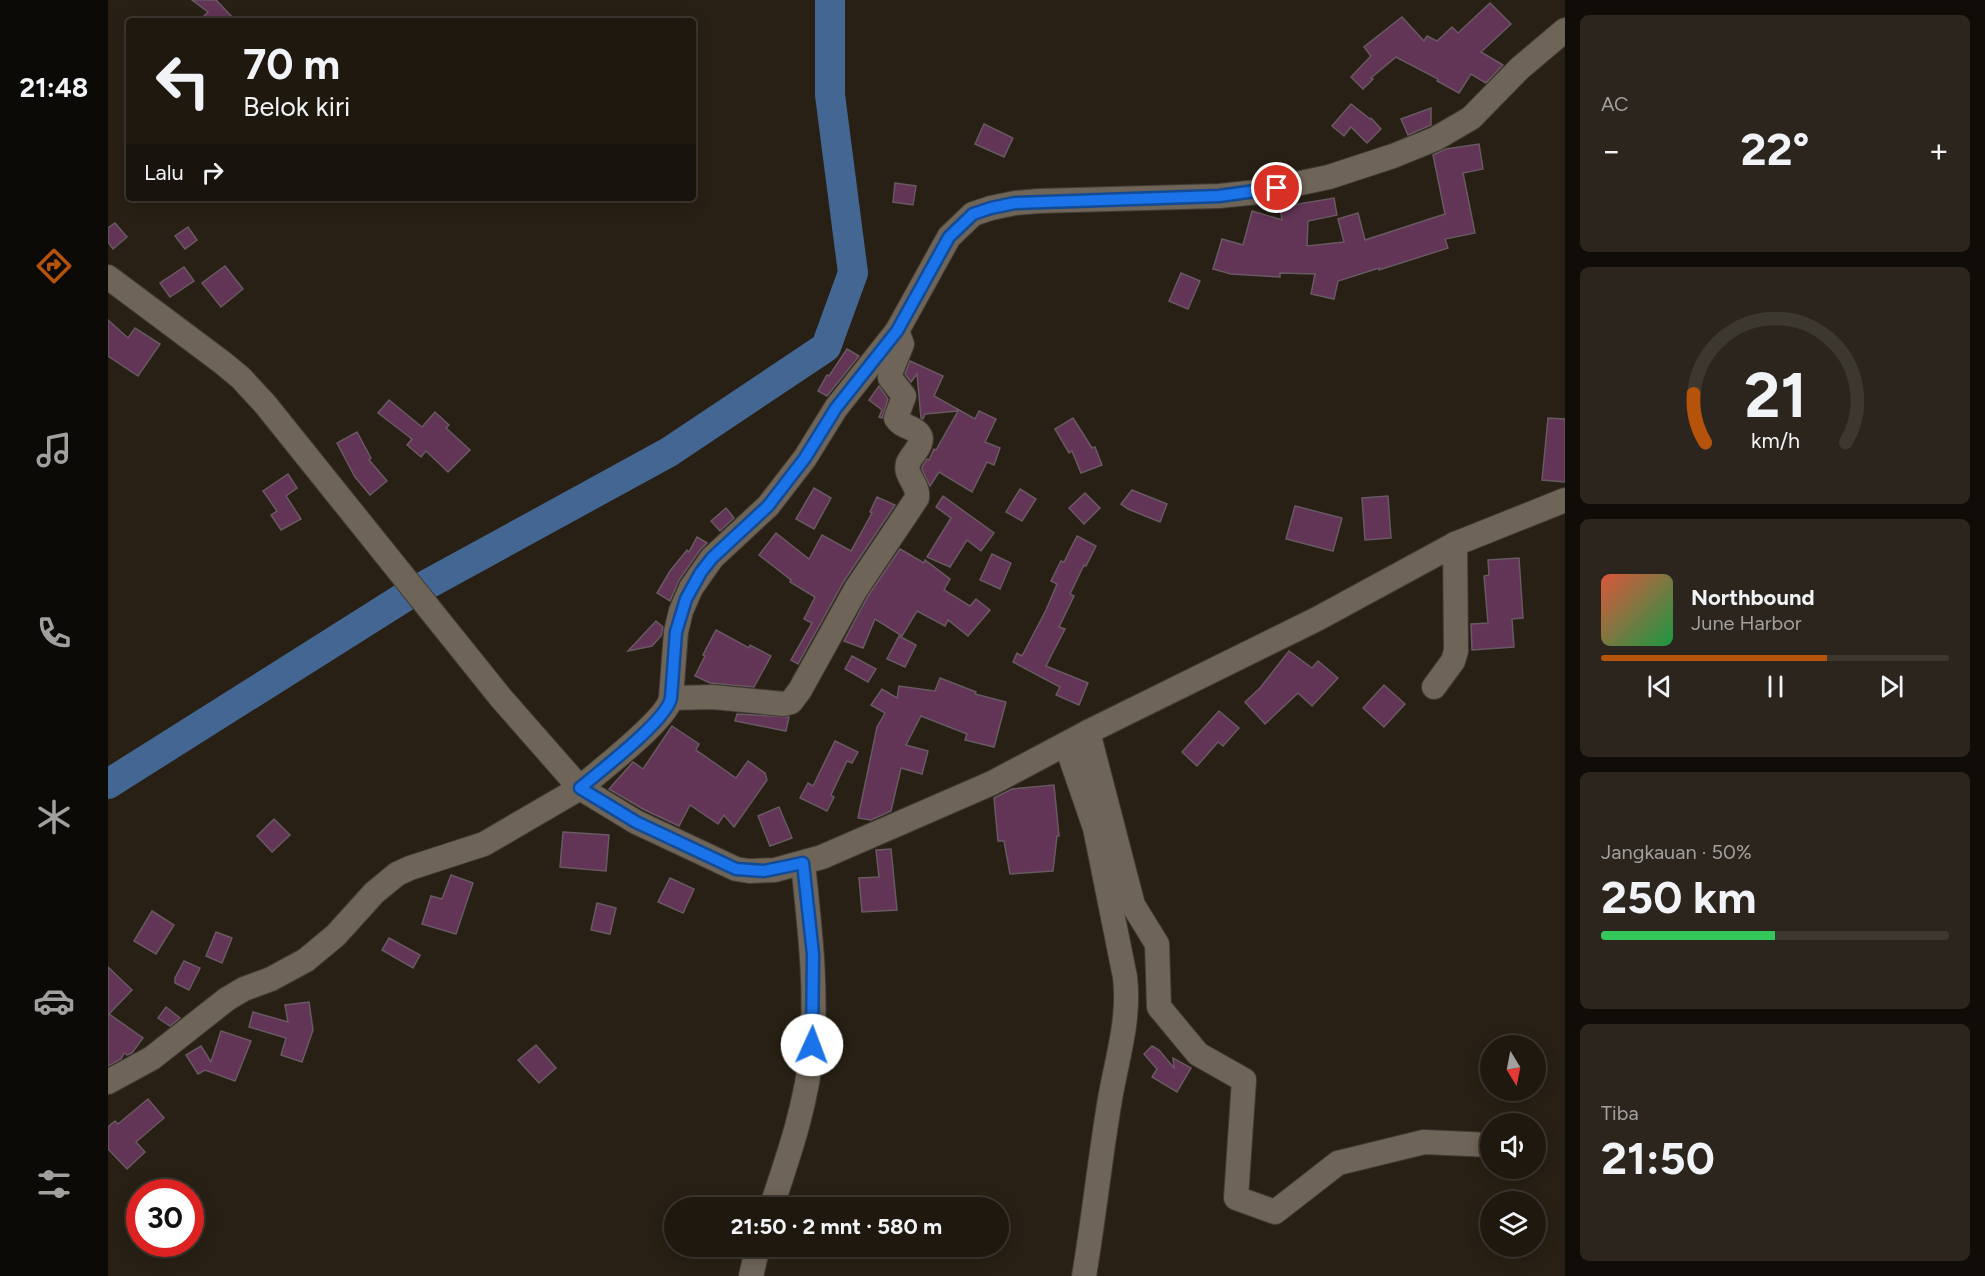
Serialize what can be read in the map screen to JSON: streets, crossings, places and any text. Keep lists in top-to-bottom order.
{
  "north": "bottom",
  "page": {
    "tabs": "21:48",
    "tile": [
      "AC",
      ["Jangkauan · 50%", "250 km"],
      ["Tiba", "21:50"]
    ],
    "turn": ["70 m", "Belok kiri"],
    "heat": ["−", "22°", "+"],
    "then": "Lalu",
    "song": ["Northbound", "June Harbor"],
    "limit": "30",
    "trip": "21:50 · 2 mnt · 580 m",
    "gauge": ["21", "km/h"]
  }
}
